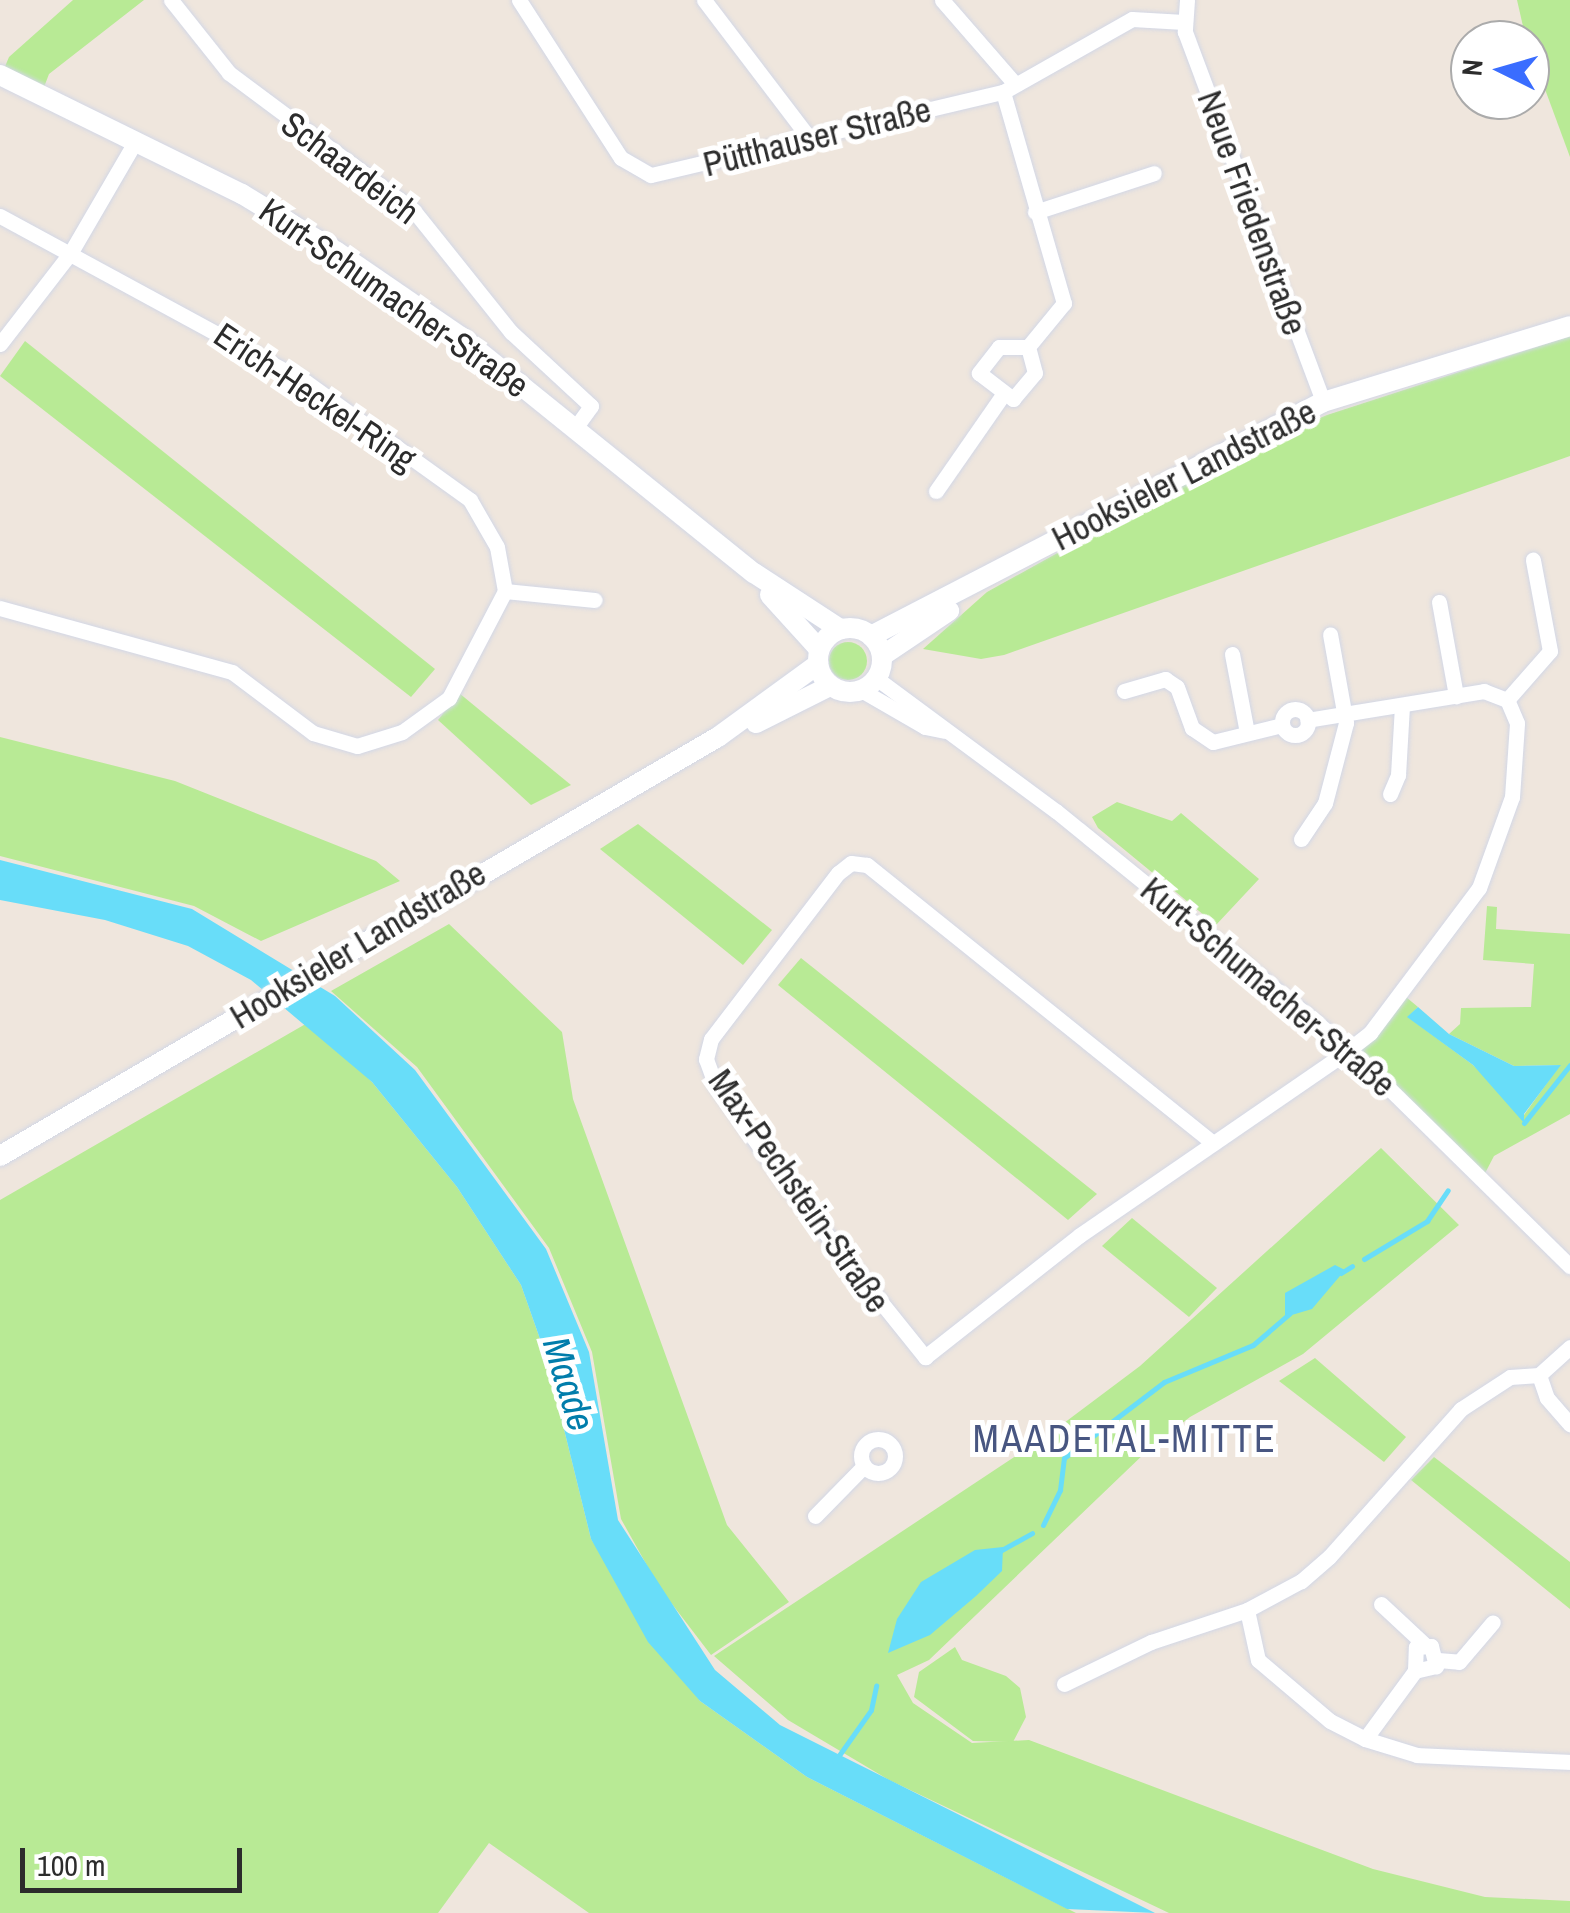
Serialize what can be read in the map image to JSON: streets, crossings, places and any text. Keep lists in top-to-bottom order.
{
  "streets": {
    "main road": ["Kurt-Schumacher-Straße", "Hooksieler Landstraße"],
    "street": [
      "Pütthauser Straße",
      "Schaardeich",
      "Neue Friedenstraße",
      "Erich-Heckel-Ring",
      "Max-Pechstein-Straße"
    ]
  },
  "crossings": [
    ["Pütthauser Straße", "Neue Friedenstraße"],
    ["Schaardeich", "Kurt-Schumacher-Straße"],
    ["Neue Friedenstraße", "Hooksieler Landstraße"],
    ["Kurt-Schumacher-Straße", "Hooksieler Landstraße"],
    ["Kurt-Schumacher-Straße", "Max-Pechstein-Straße"]
  ],
  "districts": ["MAADETAL-MITTE"],
  "water": ["Maade"],
  "scale_bar": "100 m",
  "north": "left"
}
